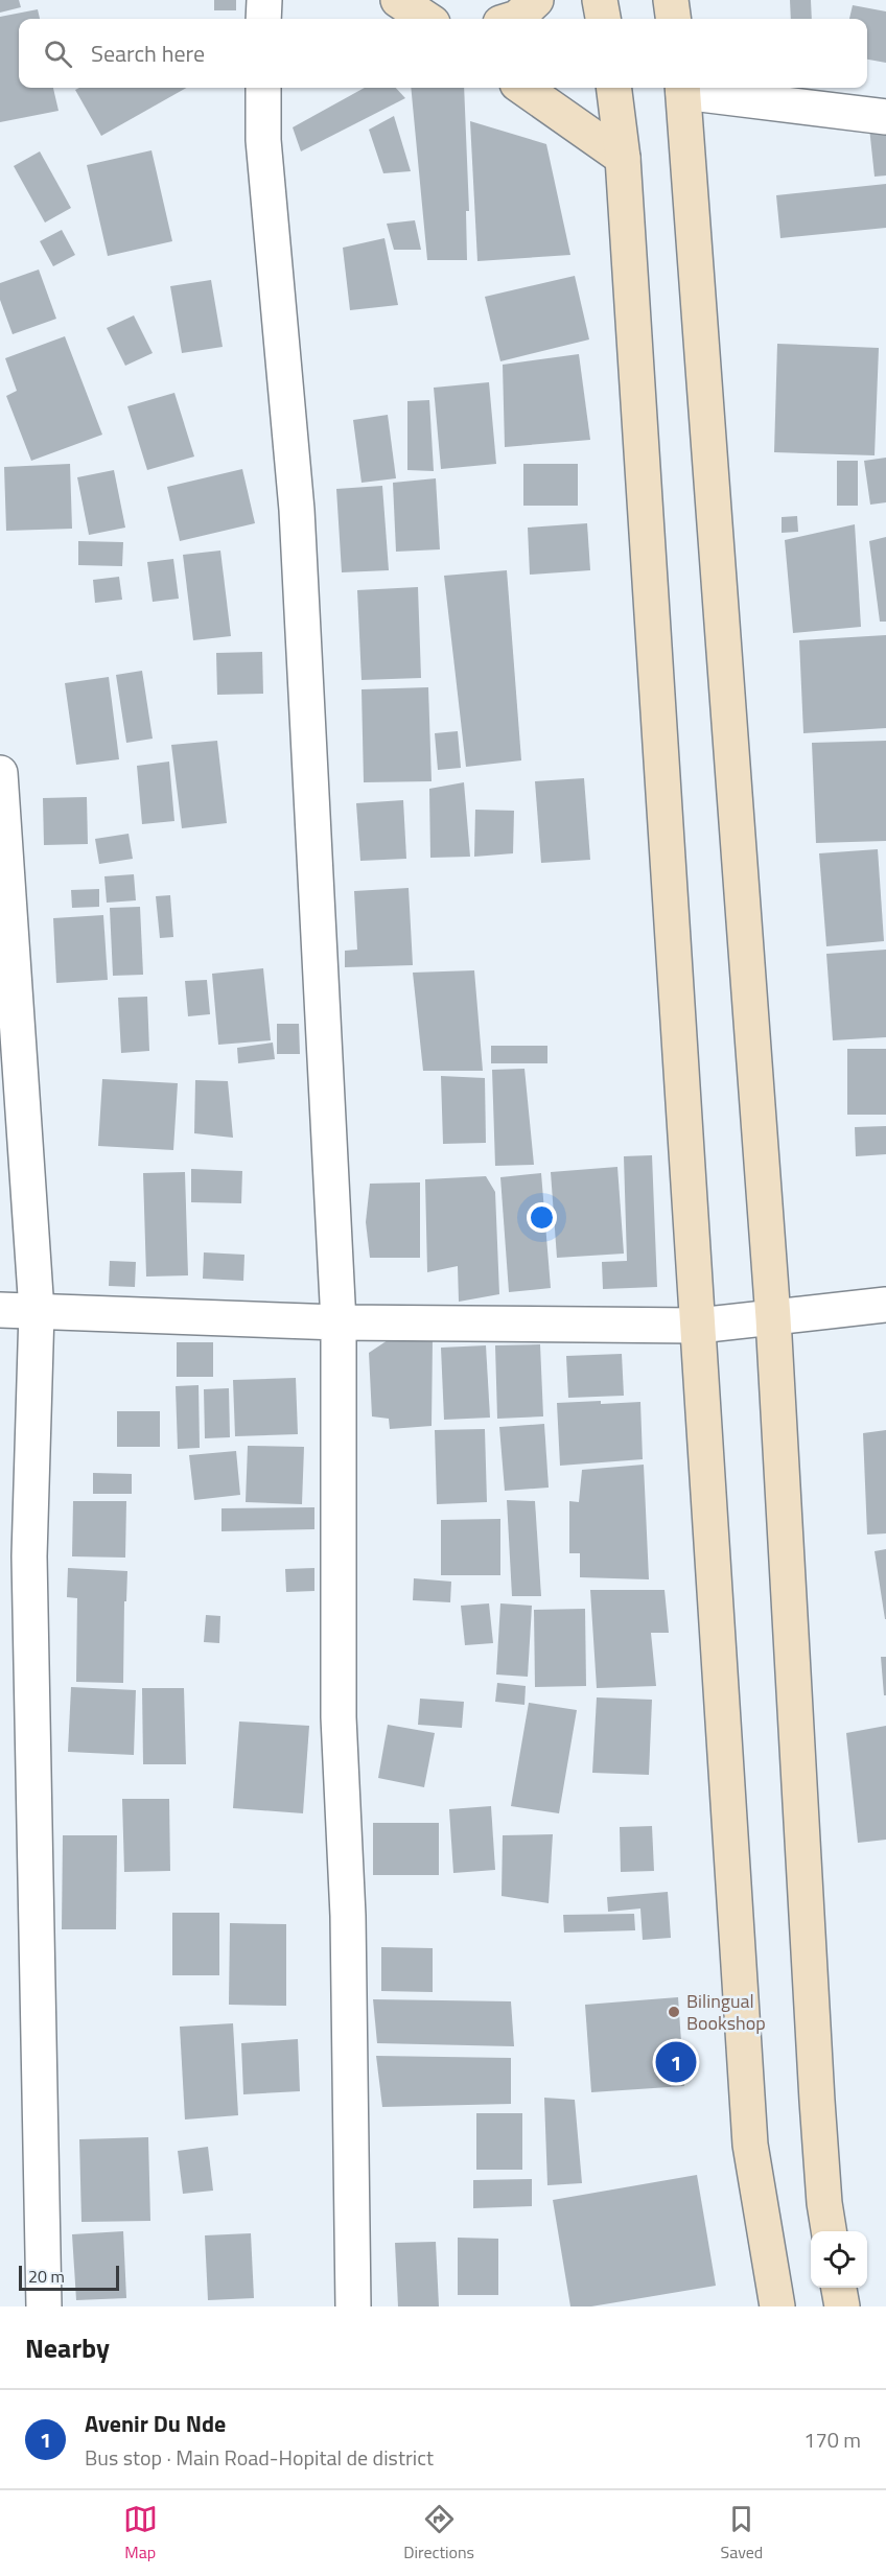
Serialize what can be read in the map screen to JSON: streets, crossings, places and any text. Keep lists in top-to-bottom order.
{
  "places": ["Bilingual Bookshop"],
  "scale_bar": "20 m",
  "page": {
    "search": "Search here",
    "pins": "1",
    "scale": "20 m",
    "heading": "Nearby",
    "list": [
      {
        "mark": "1",
        "name": "Avenir Du Nde",
        "note": "Bus stop · Main Road-Hopital de district",
        "value": "170 m"
      }
    ],
    "nav": ["Map", "Directions", "Saved"]
  }
}
